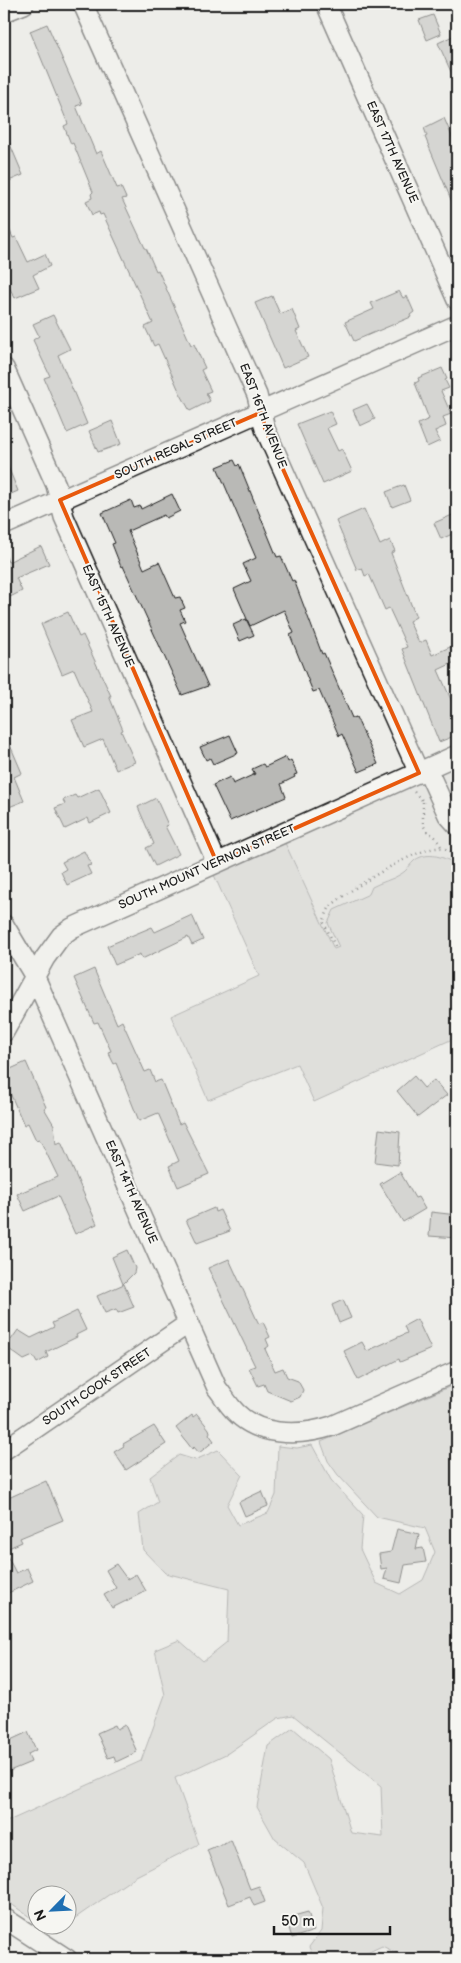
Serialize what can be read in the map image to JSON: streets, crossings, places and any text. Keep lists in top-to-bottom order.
{
  "streets": {
    "street": [
      "EAST 17TH AVENUE",
      "EAST 16TH AVENUE",
      "SOUTH REGAL STREET",
      "EAST 15TH AVENUE",
      "SOUTH MOUNT VERNON STREET",
      "EAST 14TH AVENUE",
      "SOUTH COOK STREET"
    ]
  },
  "crossings": [
    ["EAST 16TH AVENUE", "SOUTH REGAL STREET"],
    ["EAST 16TH AVENUE", "SOUTH MOUNT VERNON STREET"],
    ["SOUTH REGAL STREET", "EAST 15TH AVENUE"],
    ["EAST 15TH AVENUE", "SOUTH MOUNT VERNON STREET"],
    ["SOUTH MOUNT VERNON STREET", "EAST 14TH AVENUE"],
    ["EAST 14TH AVENUE", "SOUTH COOK STREET"]
  ],
  "scale_bar": "50 m",
  "north": "bottom left"
}
